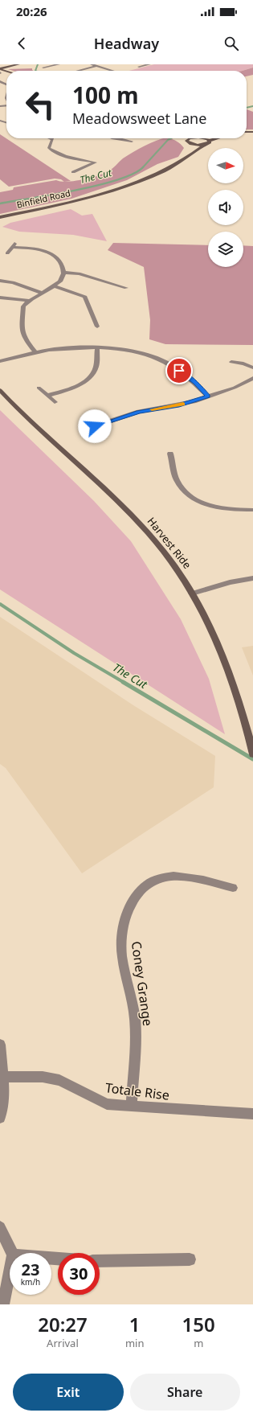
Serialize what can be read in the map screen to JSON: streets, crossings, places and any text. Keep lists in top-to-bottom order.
{
  "streets": {
    "main road": ["Binfield Road", "Harvest Ride"],
    "street": ["Coney Grange", "Totale Rise"]
  },
  "crossings": [
    ["Coney Grange", "Totale Rise"]
  ],
  "water": ["The Cut"],
  "north": "right",
  "page": {
    "status": "20:26",
    "header": "Headway",
    "turn": ["100 m", "Meadowsweet Lane"],
    "speed": "23 km/h",
    "limit": "30",
    "eta": [
      "20:27",
      "Arrival",
      "1",
      "min",
      "150",
      "m"
    ],
    "buttons": ["Exit", "Share"]
  }
}
